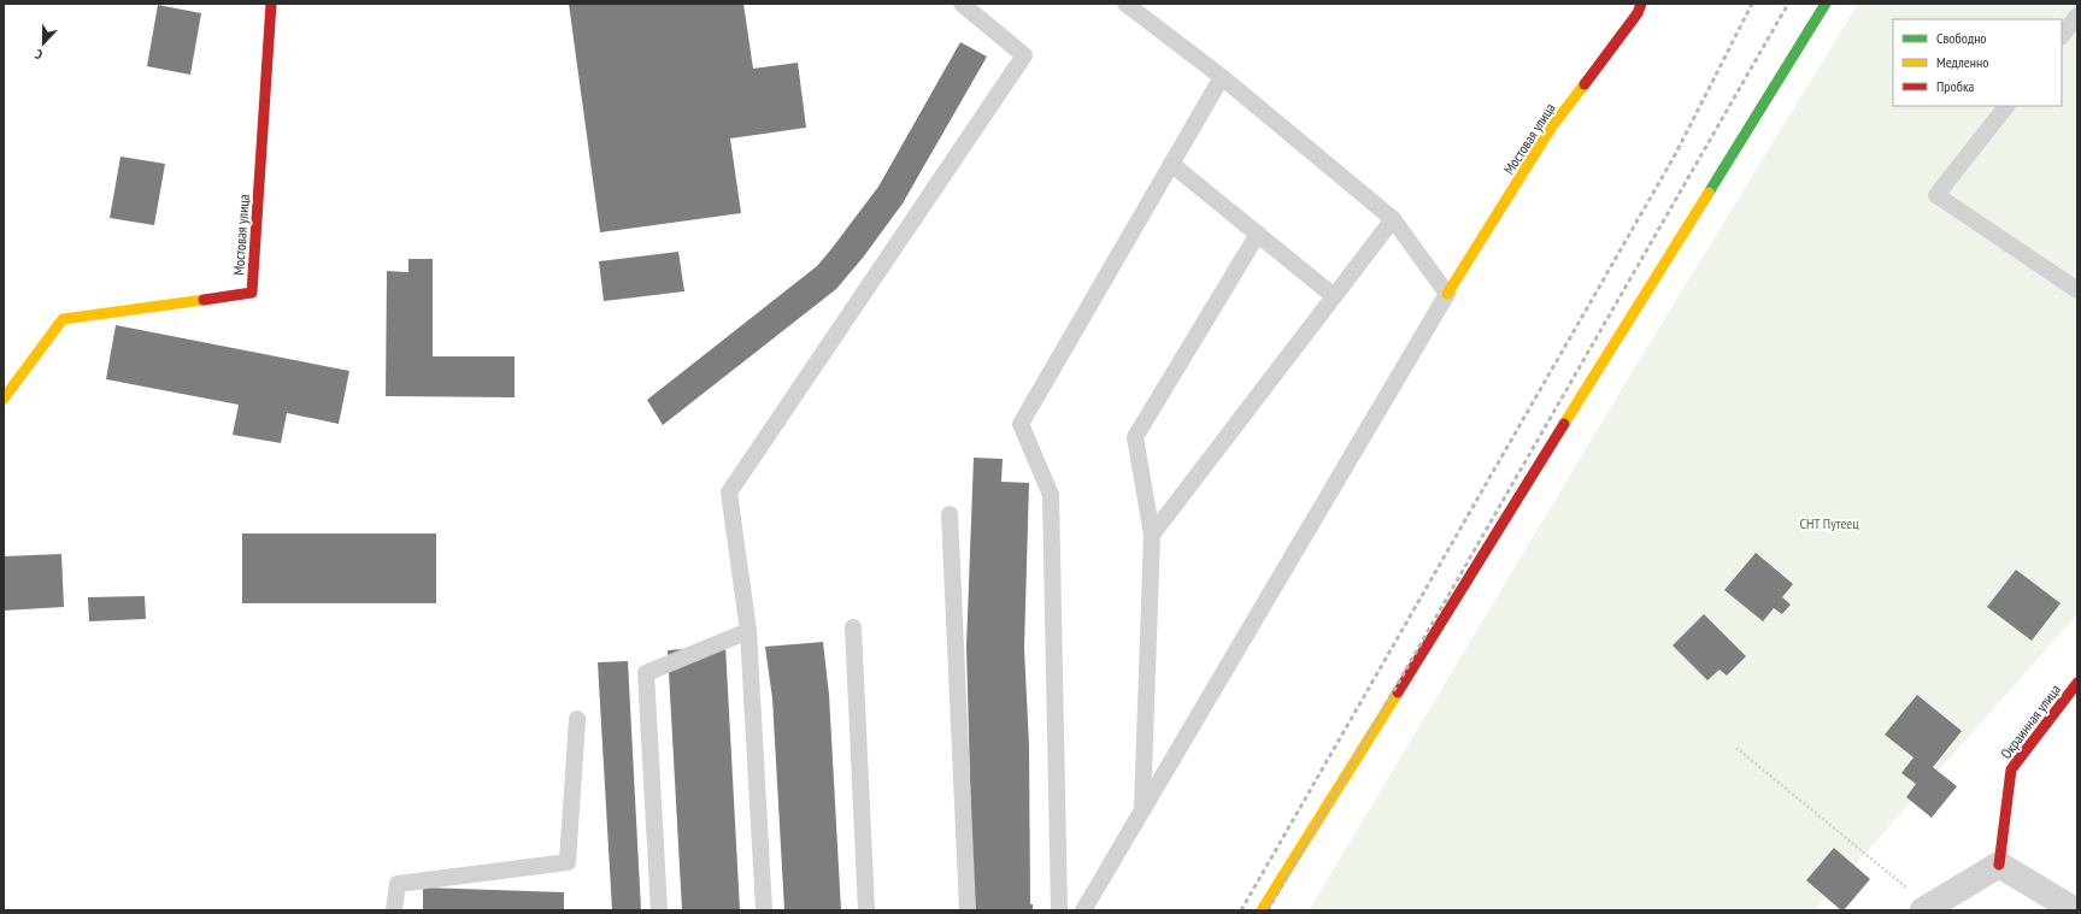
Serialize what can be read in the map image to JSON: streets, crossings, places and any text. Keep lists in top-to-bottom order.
{
  "streets": {
    "street": ["Мостовая улица", "Окраинная улица"]
  },
  "parks": ["СНТ Путеец"],
  "legend": ["Свободно", "Медленно", "Пробка"],
  "north": "bottom"
}
